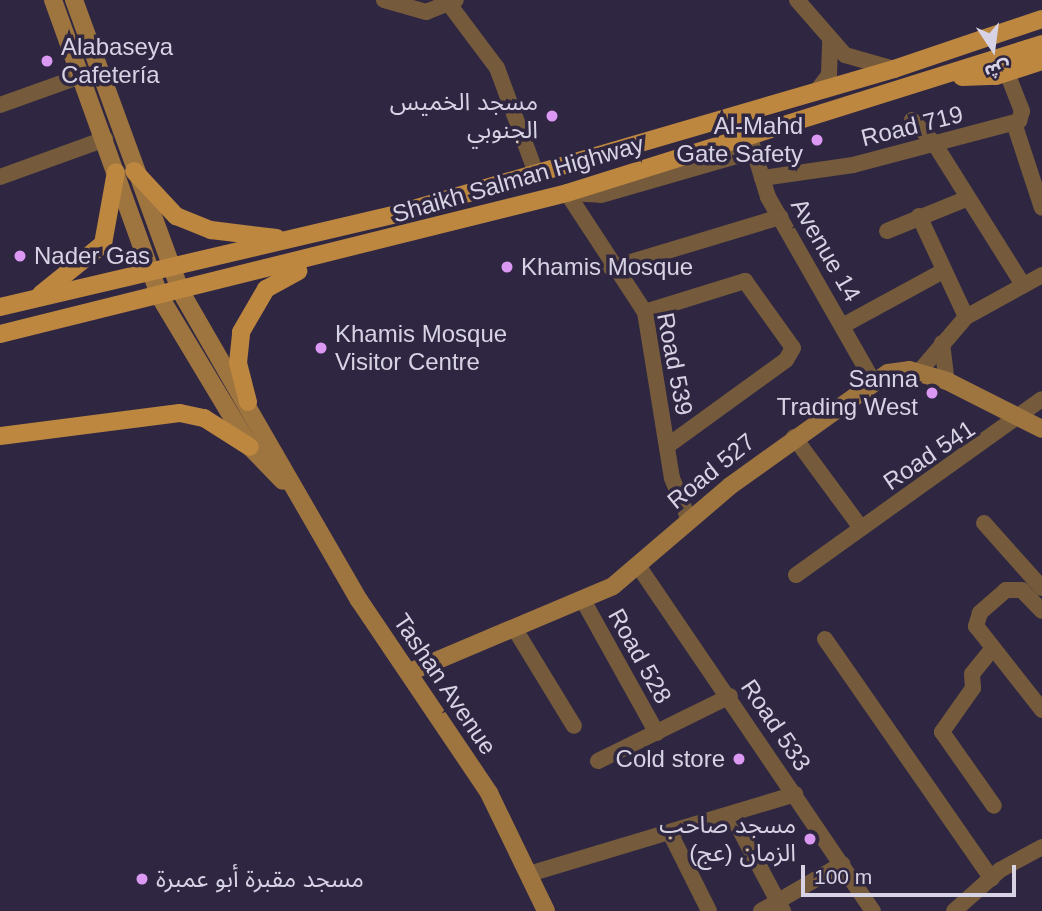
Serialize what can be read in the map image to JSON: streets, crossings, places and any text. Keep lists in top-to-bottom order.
{
  "streets": {
    "main road": ["Shaikh Salman Highway"],
    "street": [
      "Road 719",
      "Avenue 14",
      "Road 539",
      "Road 541",
      "Road 527",
      "Road 528",
      "Tashan Avenue",
      "Road 533"
    ]
  },
  "crossings": [
    ["Road 719", "Avenue 14"],
    ["Shaikh Salman Highway", "Avenue 14"],
    ["Shaikh Salman Highway", "Road 539"],
    ["Shaikh Salman Highway", "Tashan Avenue"],
    ["Avenue 14", "Road 527"],
    ["Road 539", "Road 527"],
    ["Road 541", "Road 527"],
    ["Road 527", "Road 528"],
    ["Road 527", "Tashan Avenue"],
    ["Road 527", "Road 533"]
  ],
  "places": [
    "Alabaseya Cafetería",
    "مسجد الخميس الجنوبي",
    "Al-Mahd Gate Safety",
    "Nader Gas",
    "Khamis Mosque",
    "Khamis Mosque Visitor Centre",
    "Sanna Trading West",
    "Cold store",
    "مسجد صاحب الزمان (عج)",
    "مسجد مقبرة أبو عمبرة"
  ],
  "scale_bar": "100 m",
  "north": "bottom"
}
